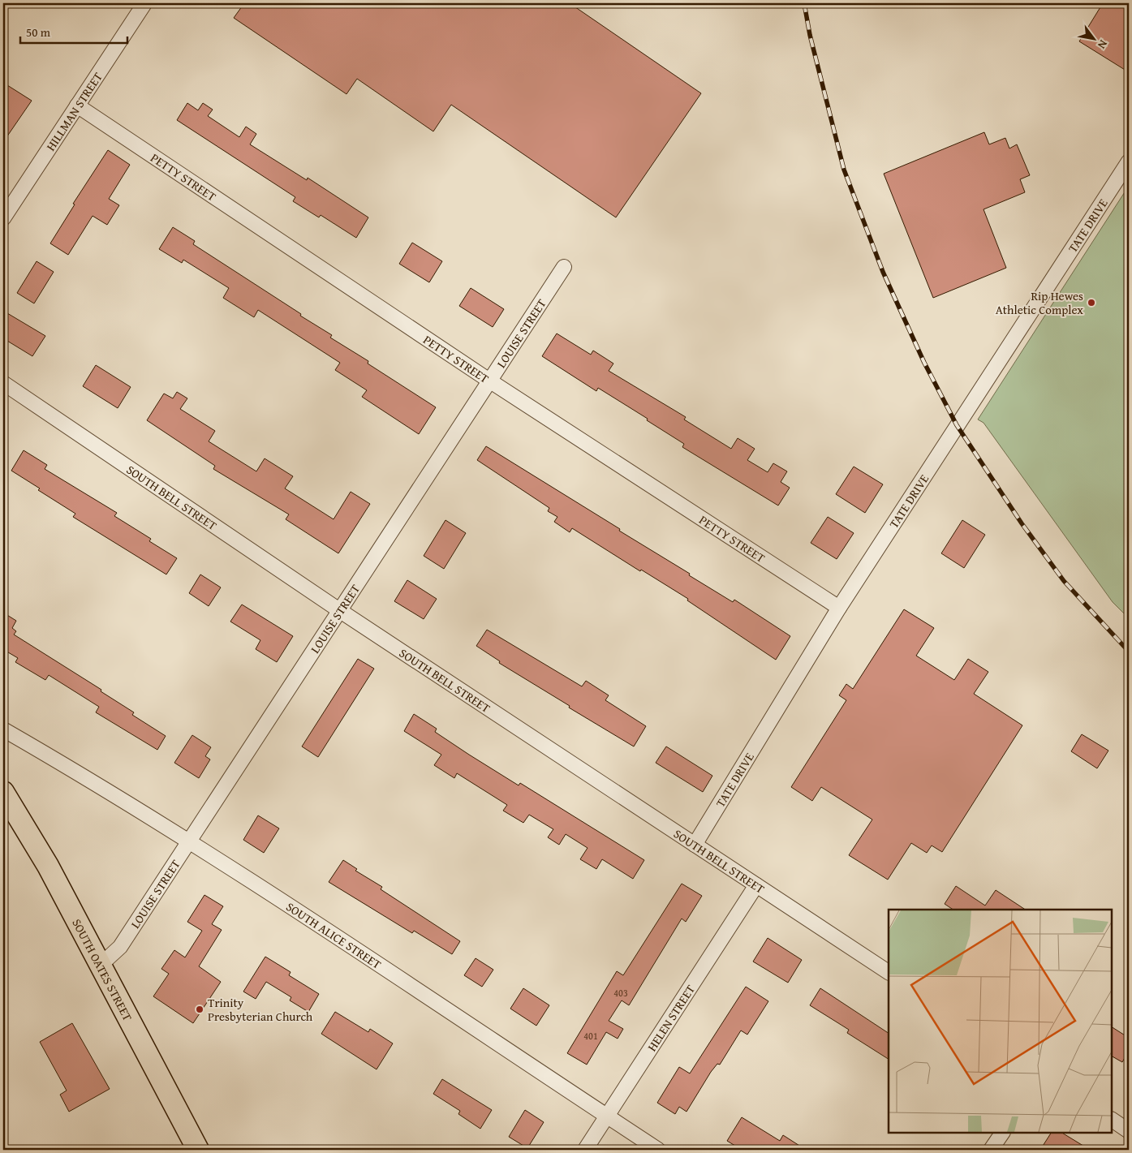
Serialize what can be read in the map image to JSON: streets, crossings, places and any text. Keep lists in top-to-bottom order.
{
  "streets": {
    "main road": ["SOUTH OATES STREET"],
    "street": [
      "HILLMAN STREET",
      "PETTY STREET",
      "TATE DRIVE",
      "LOUISE STREET",
      "SOUTH BELL STREET",
      "SOUTH ALICE STREET",
      "HELEN STREET"
    ]
  },
  "crossings": [
    ["HILLMAN STREET", "PETTY STREET"],
    ["PETTY STREET", "TATE DRIVE"],
    ["PETTY STREET", "LOUISE STREET"],
    ["TATE DRIVE", "SOUTH BELL STREET"],
    ["LOUISE STREET", "SOUTH BELL STREET"],
    ["LOUISE STREET", "SOUTH ALICE STREET"],
    ["LOUISE STREET", "SOUTH OATES STREET"],
    ["SOUTH BELL STREET", "HELEN STREET"],
    ["SOUTH ALICE STREET", "HELEN STREET"]
  ],
  "places": ["Rip Hewes Athletic Complex", "Trinity Presbyterian Church"],
  "house_numbers": ["403", "401"],
  "scale_bar": "50 m",
  "north": "bottom right"
}
